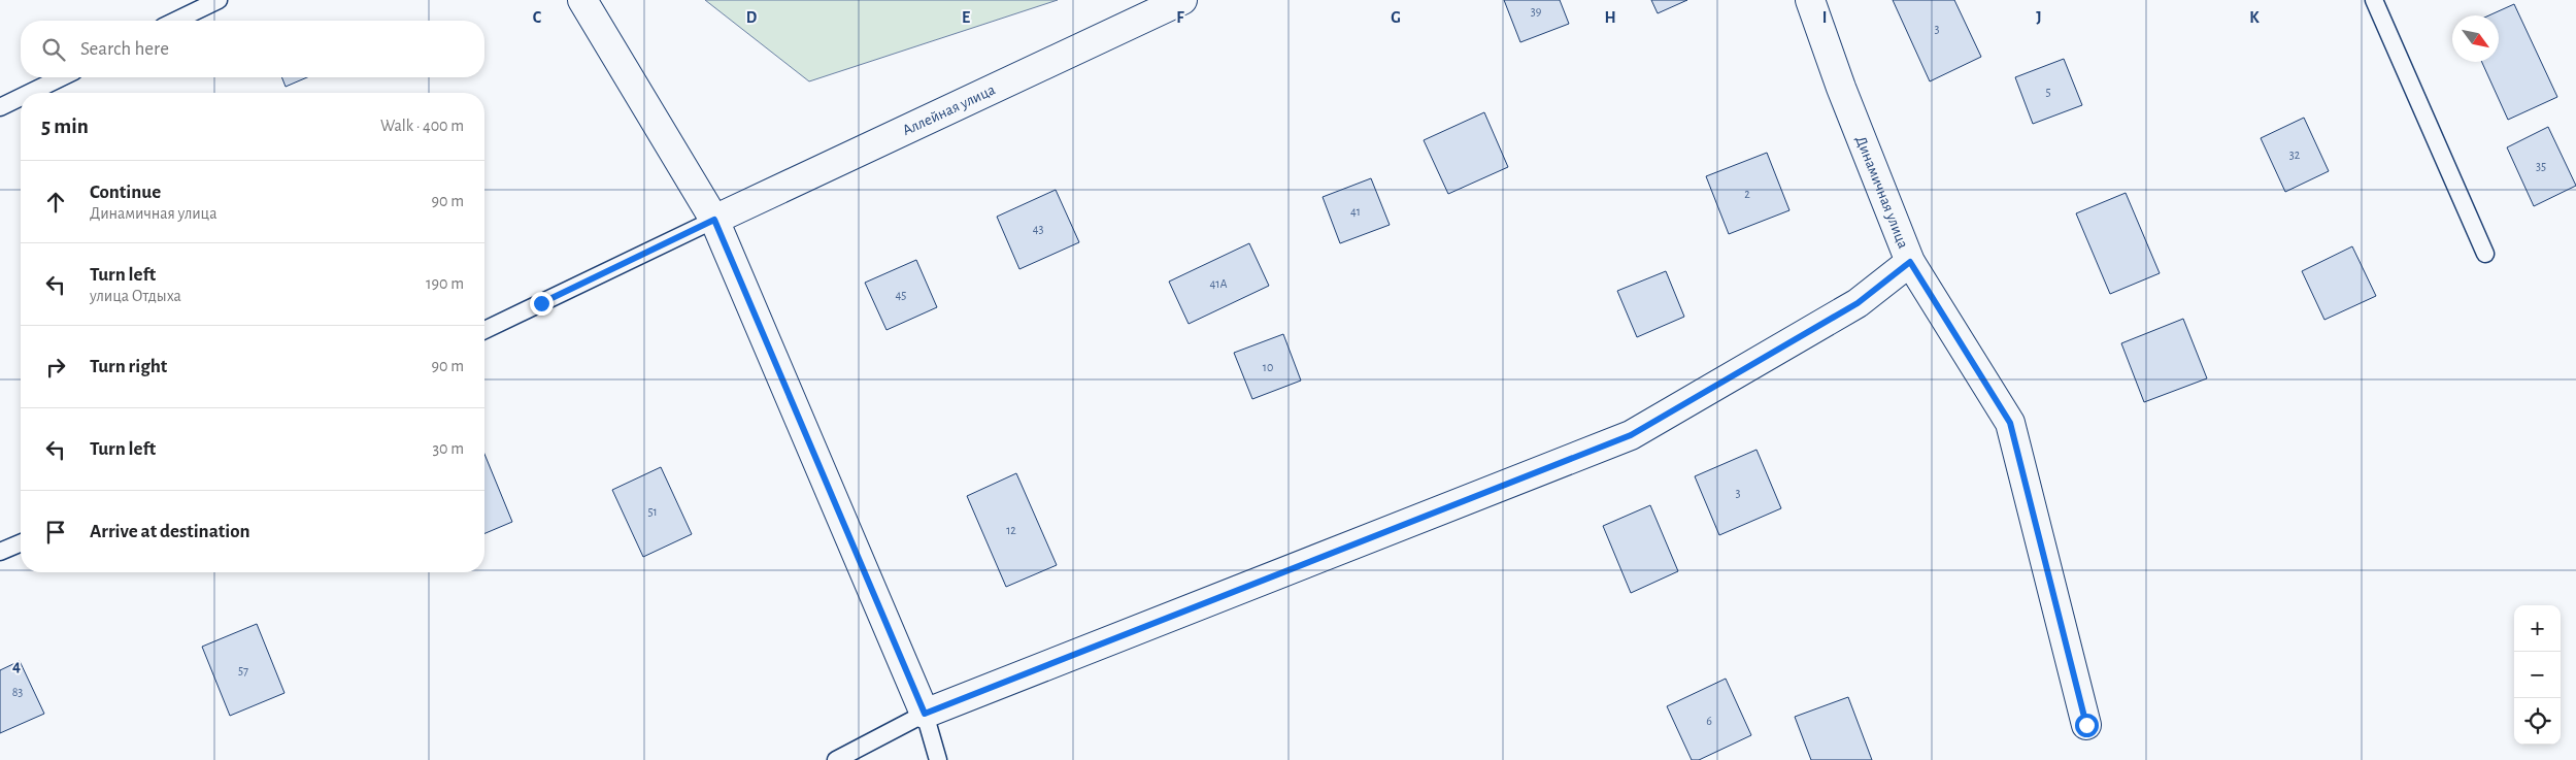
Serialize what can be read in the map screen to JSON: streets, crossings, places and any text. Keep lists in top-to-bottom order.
{
  "streets": {
    "street": ["Аллейная улица", "Динамичная улица"]
  },
  "house_numbers": [
    "39",
    "3",
    "5",
    "32",
    "35",
    "2",
    "41",
    "43",
    "41А",
    "45",
    "10",
    "3",
    "51",
    "12",
    "57",
    "83",
    "6"
  ],
  "north": "bottom right",
  "page": {
    "search": "Search here",
    "heading": ["5 min", "Walk · 400 m"],
    "list": [
      ["Continue", "Динамичная улица", "90 m"],
      ["Turn left", "улица Отдыха", "190 m"],
      ["Turn right", "90 m"],
      ["Turn left", "30 m"],
      "Arrive at destination"
    ],
    "map_buttons": ["+", "−"]
  },
  "grid": {
    "columns": [
      "C",
      "D",
      "E",
      "F",
      "G",
      "H",
      "I",
      "J",
      "K"
    ],
    "rows": ["4"]
  }
}
